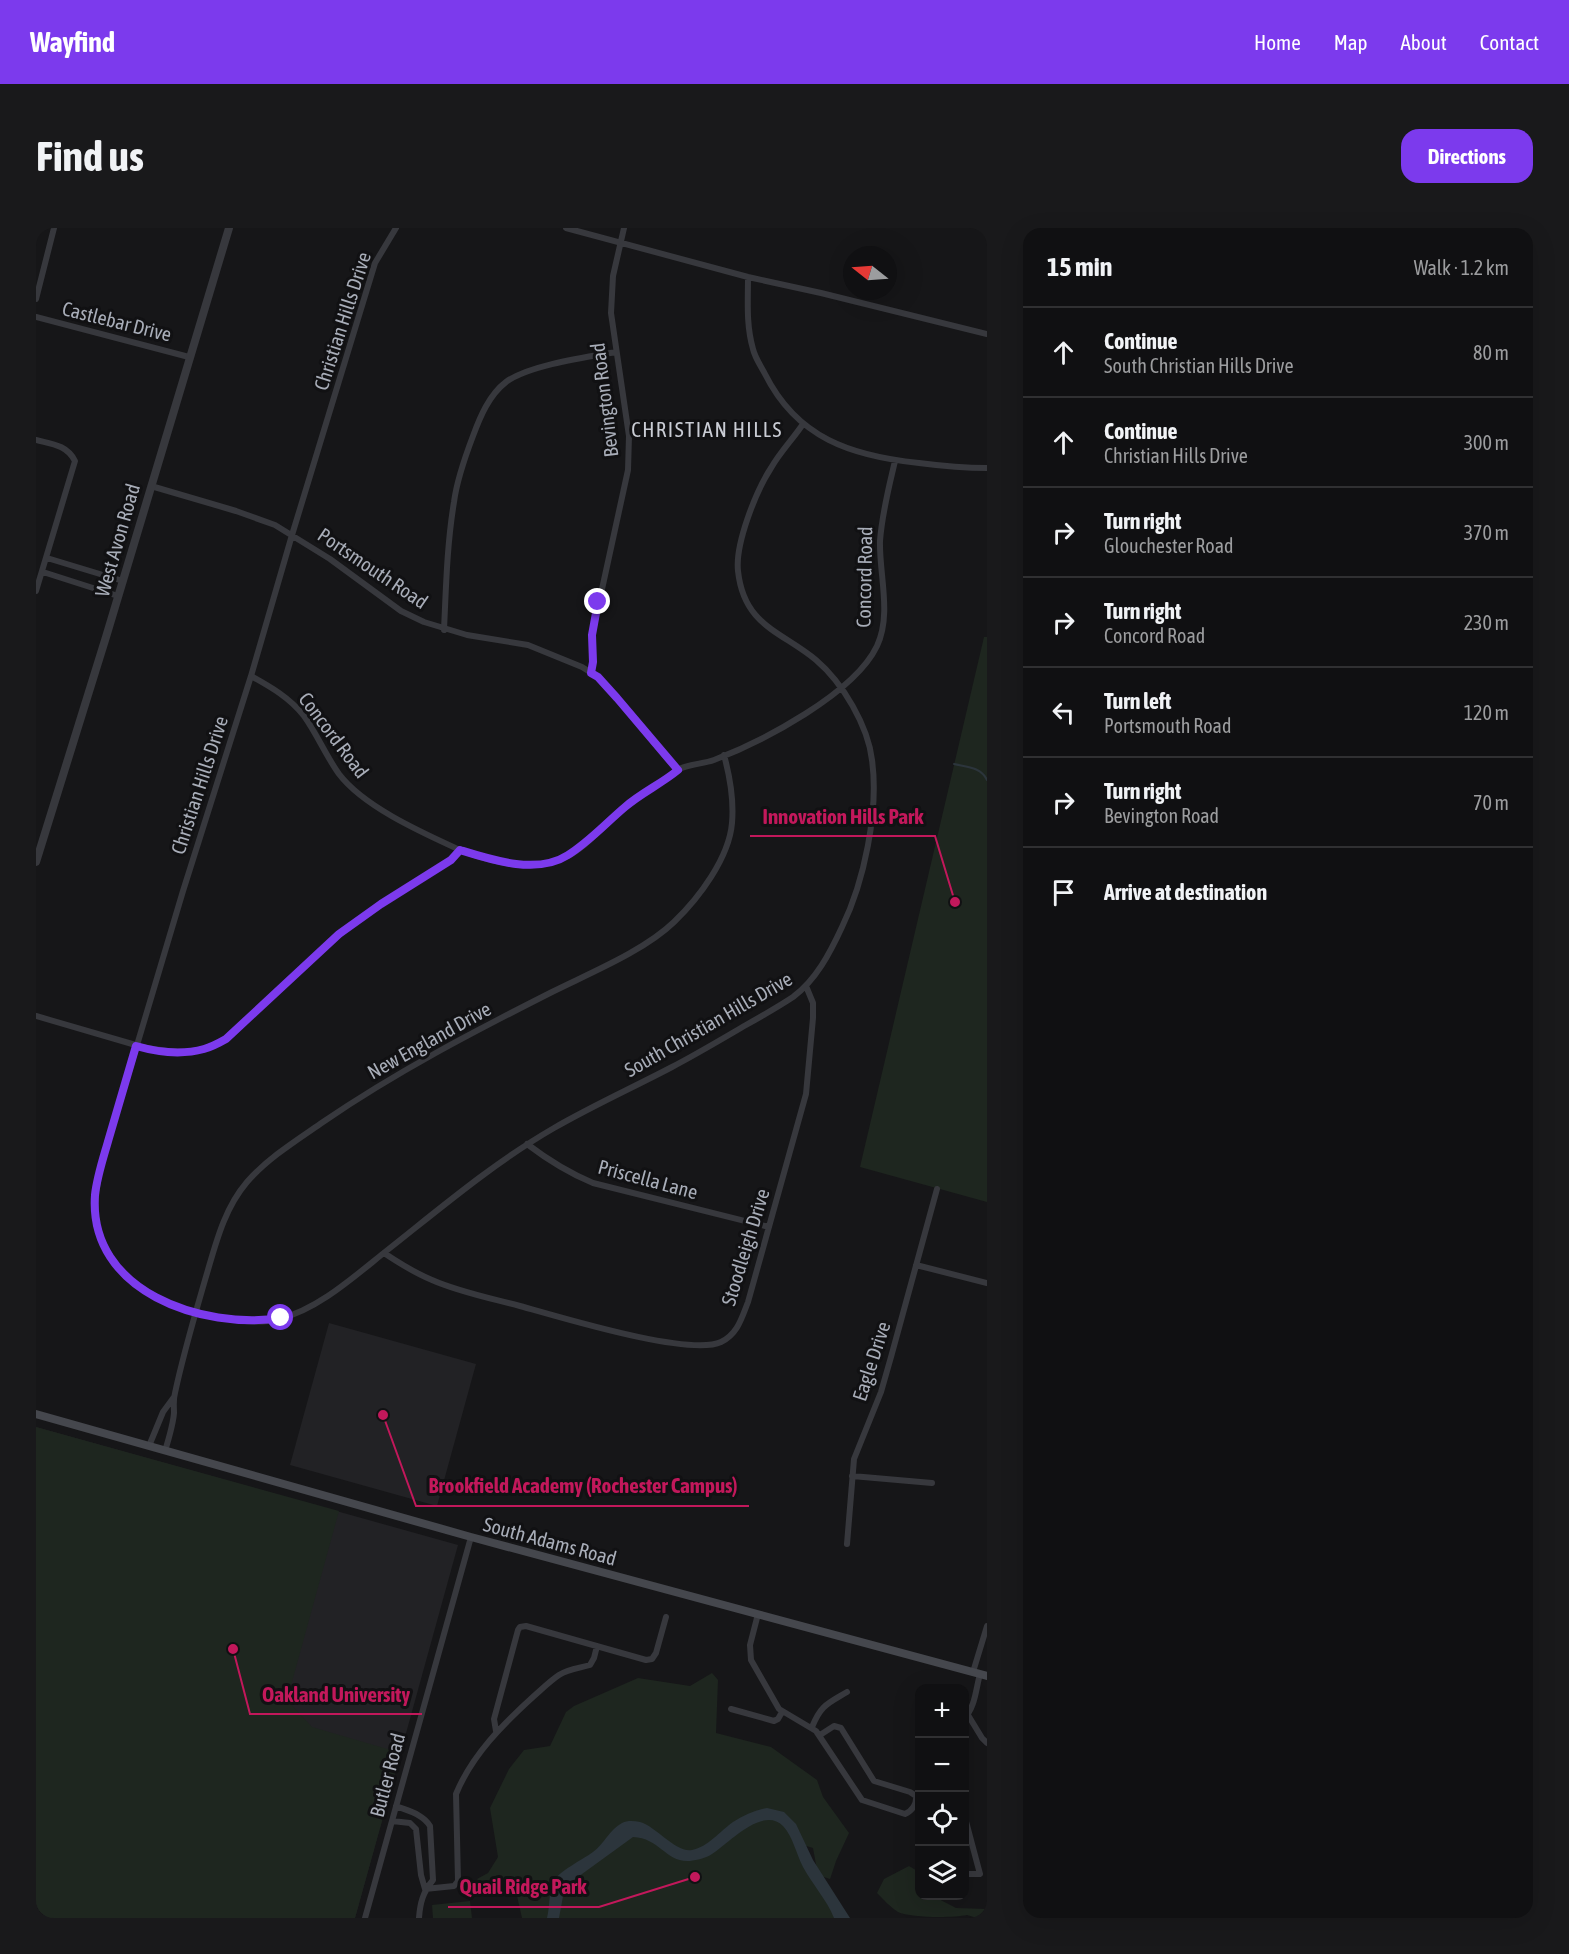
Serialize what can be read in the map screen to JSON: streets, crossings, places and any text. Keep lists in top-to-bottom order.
{
  "streets": {
    "main road": ["South Adams Road"],
    "street": [
      "Castlebar Drive",
      "Christian Hills Drive",
      "Bevington Road",
      "West Avon Road",
      "Portsmouth Road",
      "Concord Road",
      "South Christian Hills Drive",
      "New England Drive",
      "Priscella Lane",
      "Stoodleigh Drive",
      "Eagle Drive",
      "Butler Road"
    ]
  },
  "crossings": [
    ["Castlebar Drive", "West Avon Road"],
    ["Christian Hills Drive", "Portsmouth Road"],
    ["Christian Hills Drive", "Concord Road"],
    ["Christian Hills Drive", "South Christian Hills Drive"],
    ["Christian Hills Drive", "New England Drive"],
    ["Bevington Road", "Portsmouth Road"],
    ["West Avon Road", "Portsmouth Road"],
    ["Portsmouth Road", "Concord Road"],
    ["Concord Road", "South Christian Hills Drive"],
    ["Concord Road", "New England Drive"],
    ["South Christian Hills Drive", "New England Drive"],
    ["South Christian Hills Drive", "Priscella Lane"],
    ["South Christian Hills Drive", "Stoodleigh Drive"],
    ["New England Drive", "South Adams Road"],
    ["Priscella Lane", "Stoodleigh Drive"],
    ["South Adams Road", "Butler Road"]
  ],
  "districts": ["CHRISTIAN HILLS"],
  "places": [
    "Innovation Hills Park",
    "Brookfield Academy (Rochester Campus)",
    "Oakland University",
    "Quail Ridge Park"
  ],
  "north": "left",
  "page": {
    "header": "Wayfind",
    "nav": [
      "Home",
      "Map",
      "About",
      "Contact"
    ],
    "buttons": "Directions",
    "title": "Find us",
    "heading": ["15 min", "Walk · 1.2 km"],
    "list": [
      ["Continue", "South Christian Hills Drive", "80 m"],
      ["Continue", "Christian Hills Drive", "300 m"],
      ["Turn right", "Glouchester Road", "370 m"],
      ["Turn right", "Concord Road", "230 m"],
      ["Turn left", "Portsmouth Road", "120 m"],
      ["Turn right", "Bevington Road", "70 m"],
      "Arrive at destination"
    ],
    "map_buttons": ["+", "−"]
  }
}
